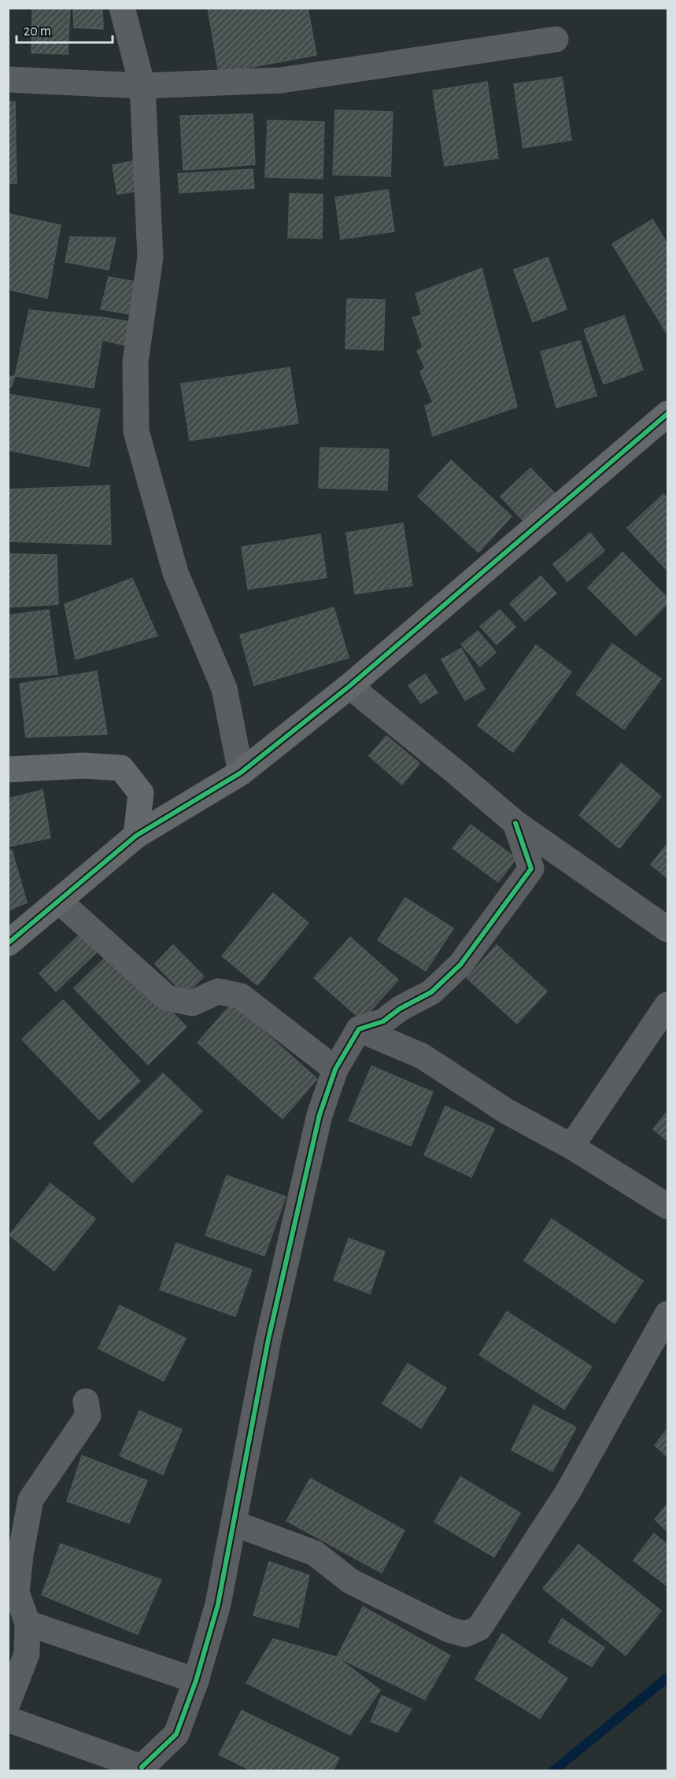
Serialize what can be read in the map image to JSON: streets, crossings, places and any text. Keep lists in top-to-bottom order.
{
  "scale_bar": "20 m"
}
